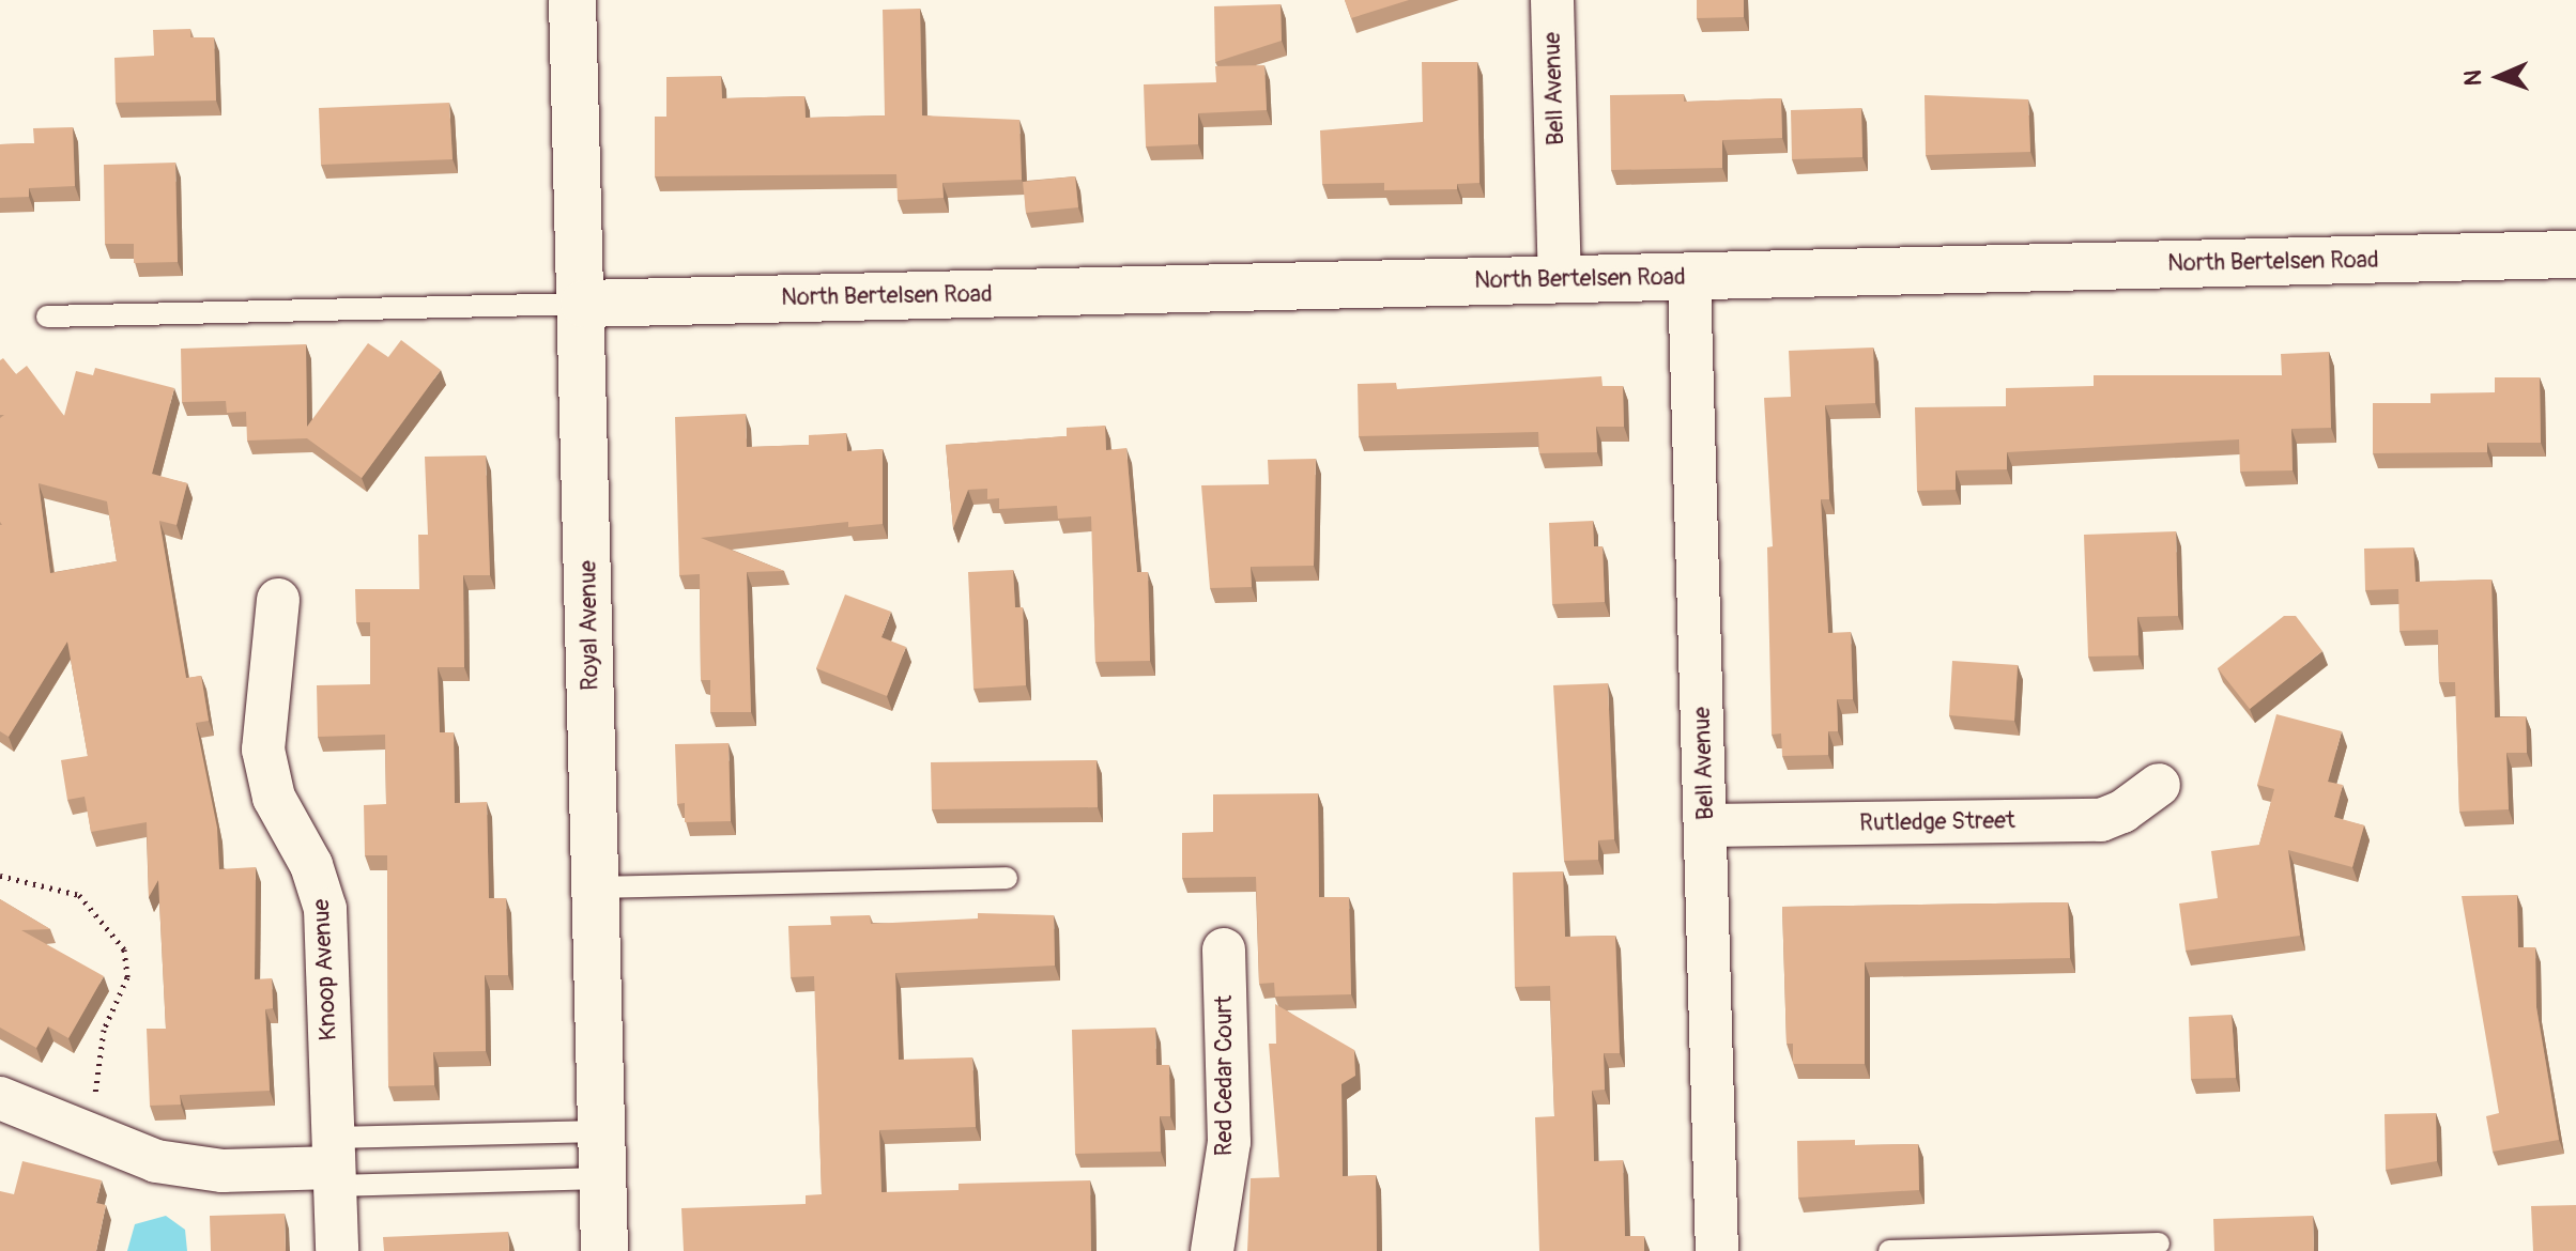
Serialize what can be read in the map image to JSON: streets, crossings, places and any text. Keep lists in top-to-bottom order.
{
  "streets": {
    "street": [
      "Bell Avenue",
      "North Bertelsen Road",
      "Royal Avenue",
      "Rutledge Street",
      "Knoop Avenue",
      "Red Cedar Court"
    ]
  },
  "crossings": [
    ["Bell Avenue", "North Bertelsen Road"],
    ["Bell Avenue", "Rutledge Street"],
    ["North Bertelsen Road", "Royal Avenue"]
  ],
  "north": "left"
}
